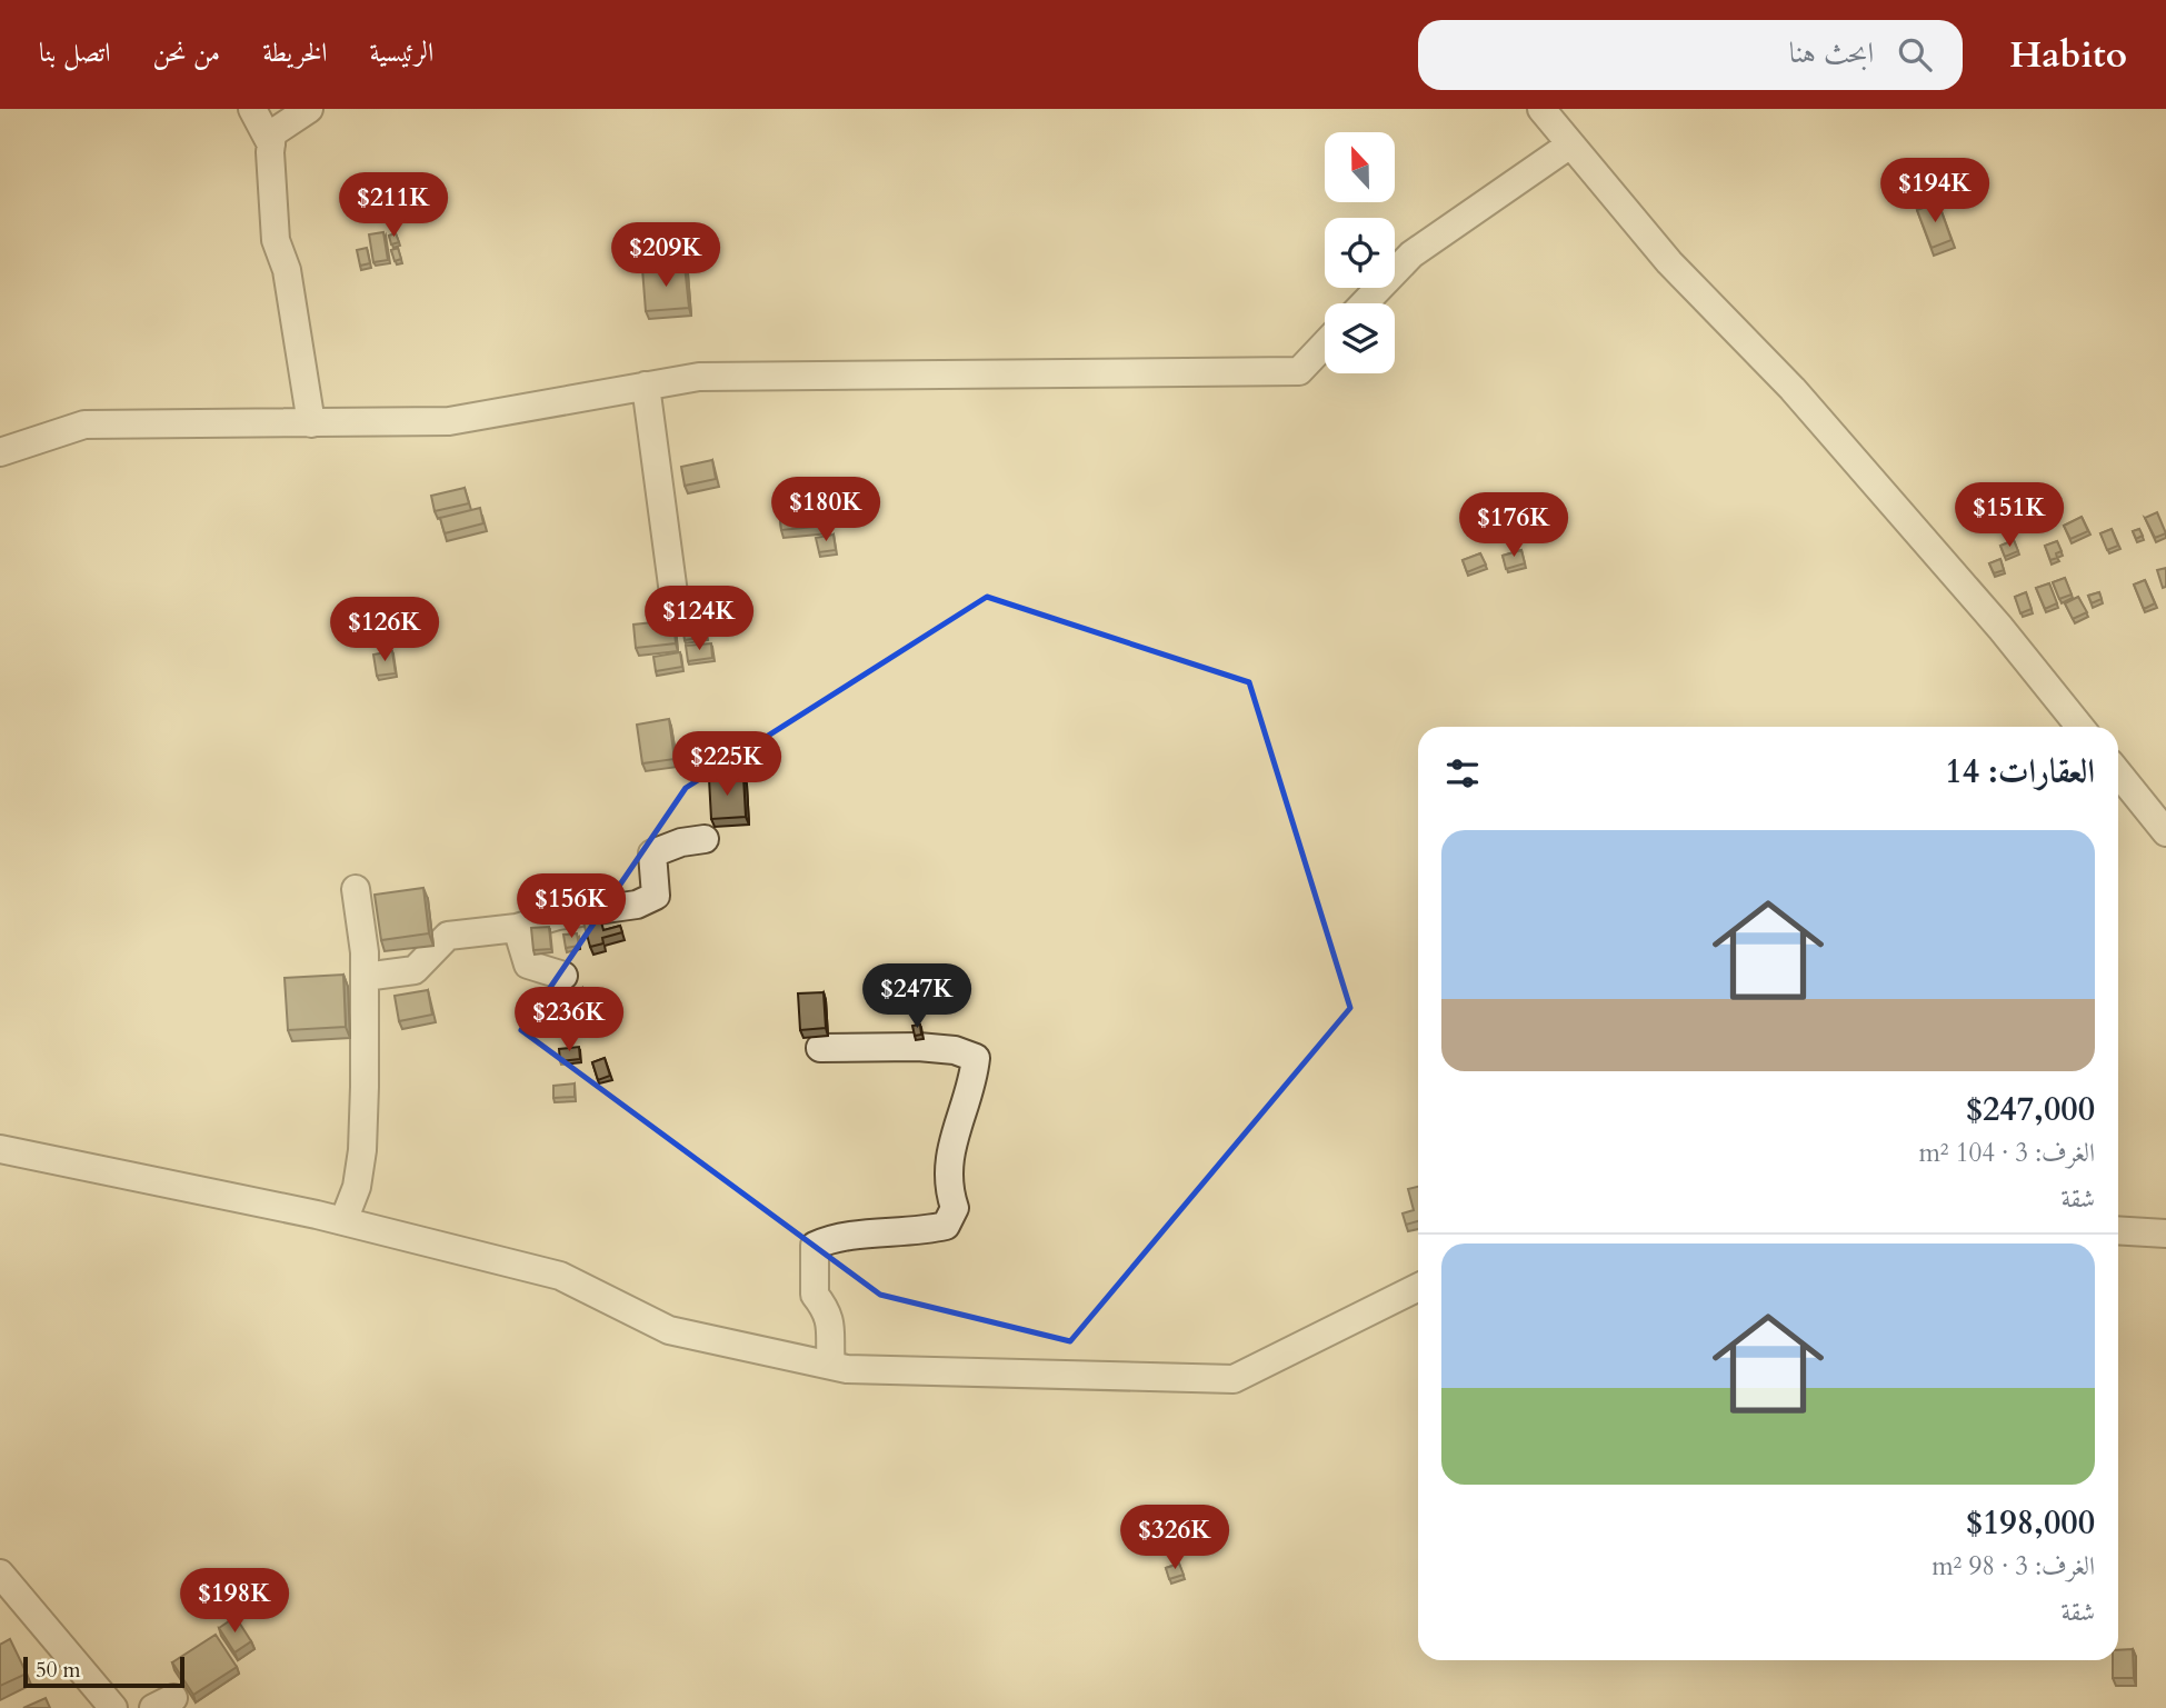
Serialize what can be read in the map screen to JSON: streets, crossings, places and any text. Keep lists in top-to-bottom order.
{
  "scale_bar": "50 m",
  "north": "top",
  "page": {
    "header": "Habito",
    "search": "ابحث هنا",
    "nav": [
      "الرئيسية",
      "الخريطة",
      "من نحن",
      "اتصل بنا"
    ],
    "price": [
      "$194K",
      "$211K",
      "$209K",
      "$180K",
      "$151K",
      "$176K",
      "$124K",
      "$126K",
      "$225K",
      "$156K",
      "$247K",
      "$236K",
      "$326K",
      "$198K"
    ],
    "heading": "العقارات: 14",
    "list": [
      {
        "name": "$247,000",
        "note": "الغرف: 3 · 104 m² · شقة"
      },
      {
        "name": "$198,000",
        "note": "الغرف: 3 · 98 m² · شقة"
      }
    ],
    "scale": "50 m"
  }
}
